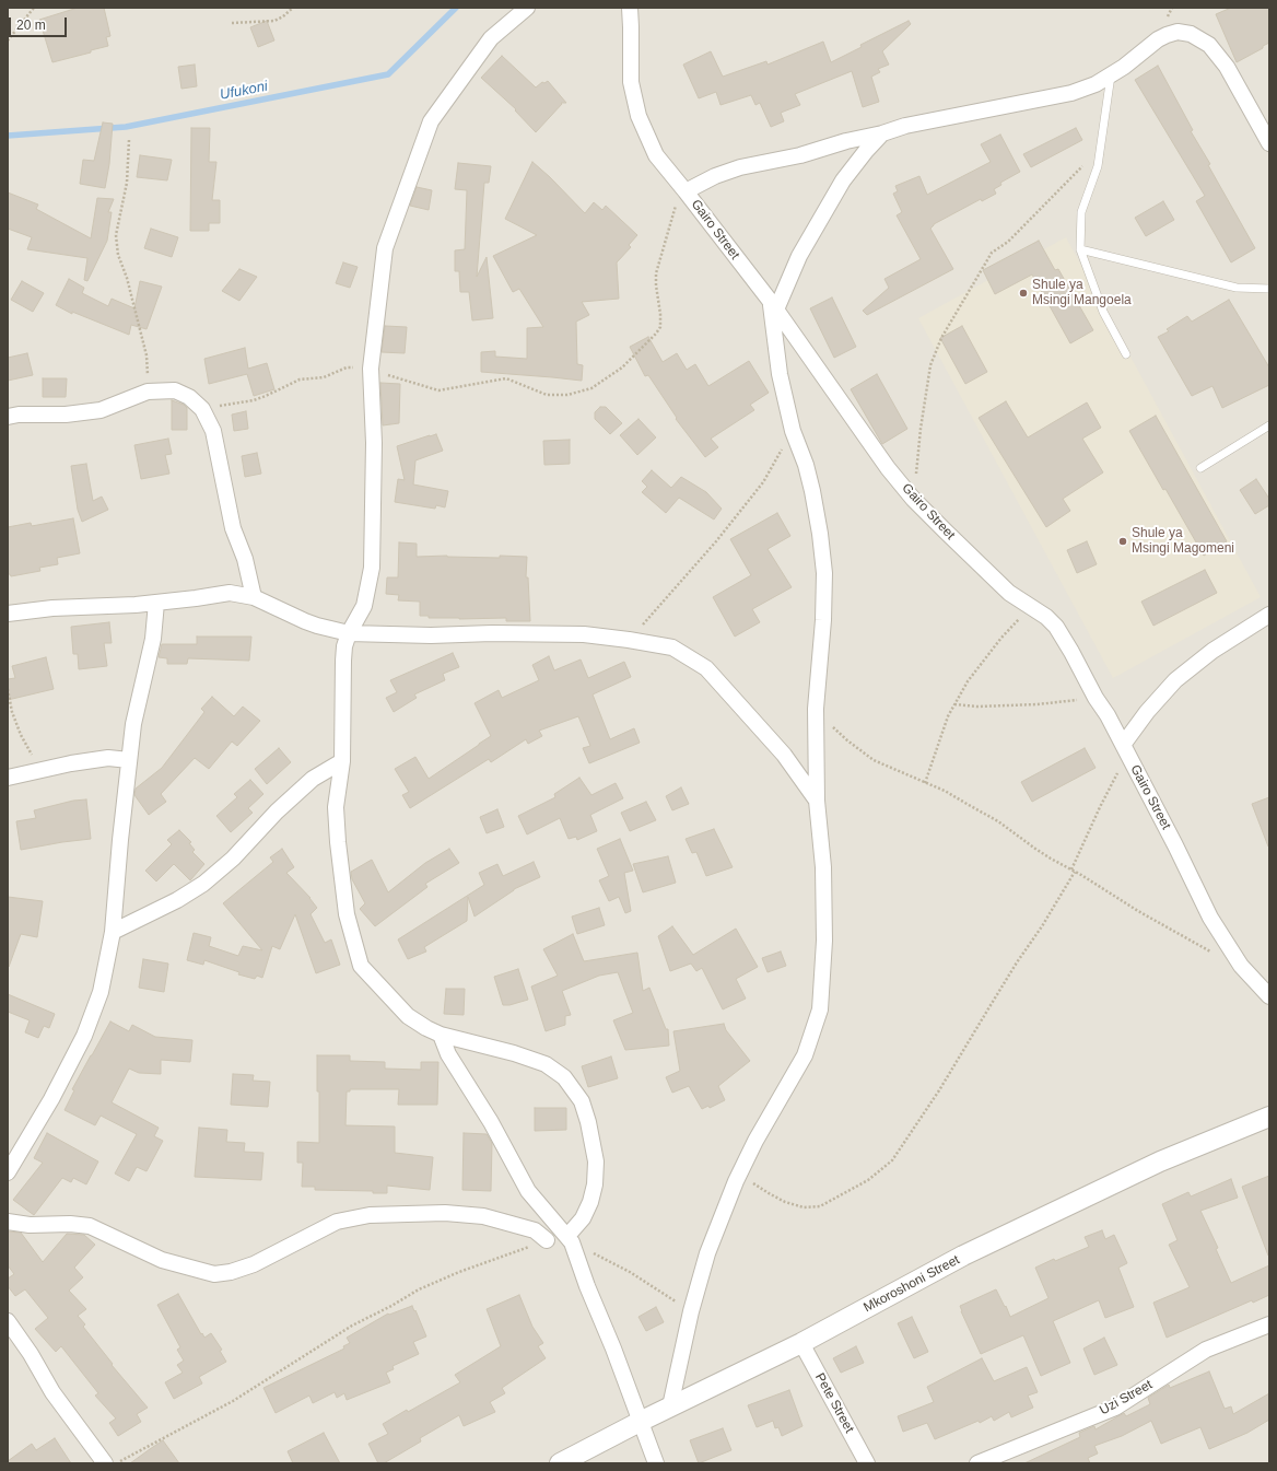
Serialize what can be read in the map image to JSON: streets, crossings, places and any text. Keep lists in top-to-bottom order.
{
  "streets": {
    "street": [
      "Gairo Street",
      "Mkoroshoni Street",
      "Uzi Street",
      "Pete Street"
    ]
  },
  "crossings": [
    ["Mkoroshoni Street", "Pete Street"]
  ],
  "water": ["Ufukoni"],
  "places": ["Shule ya Msingi Mangoela", "Shule ya Msingi Magomeni"],
  "scale_bar": "20 m"
}
